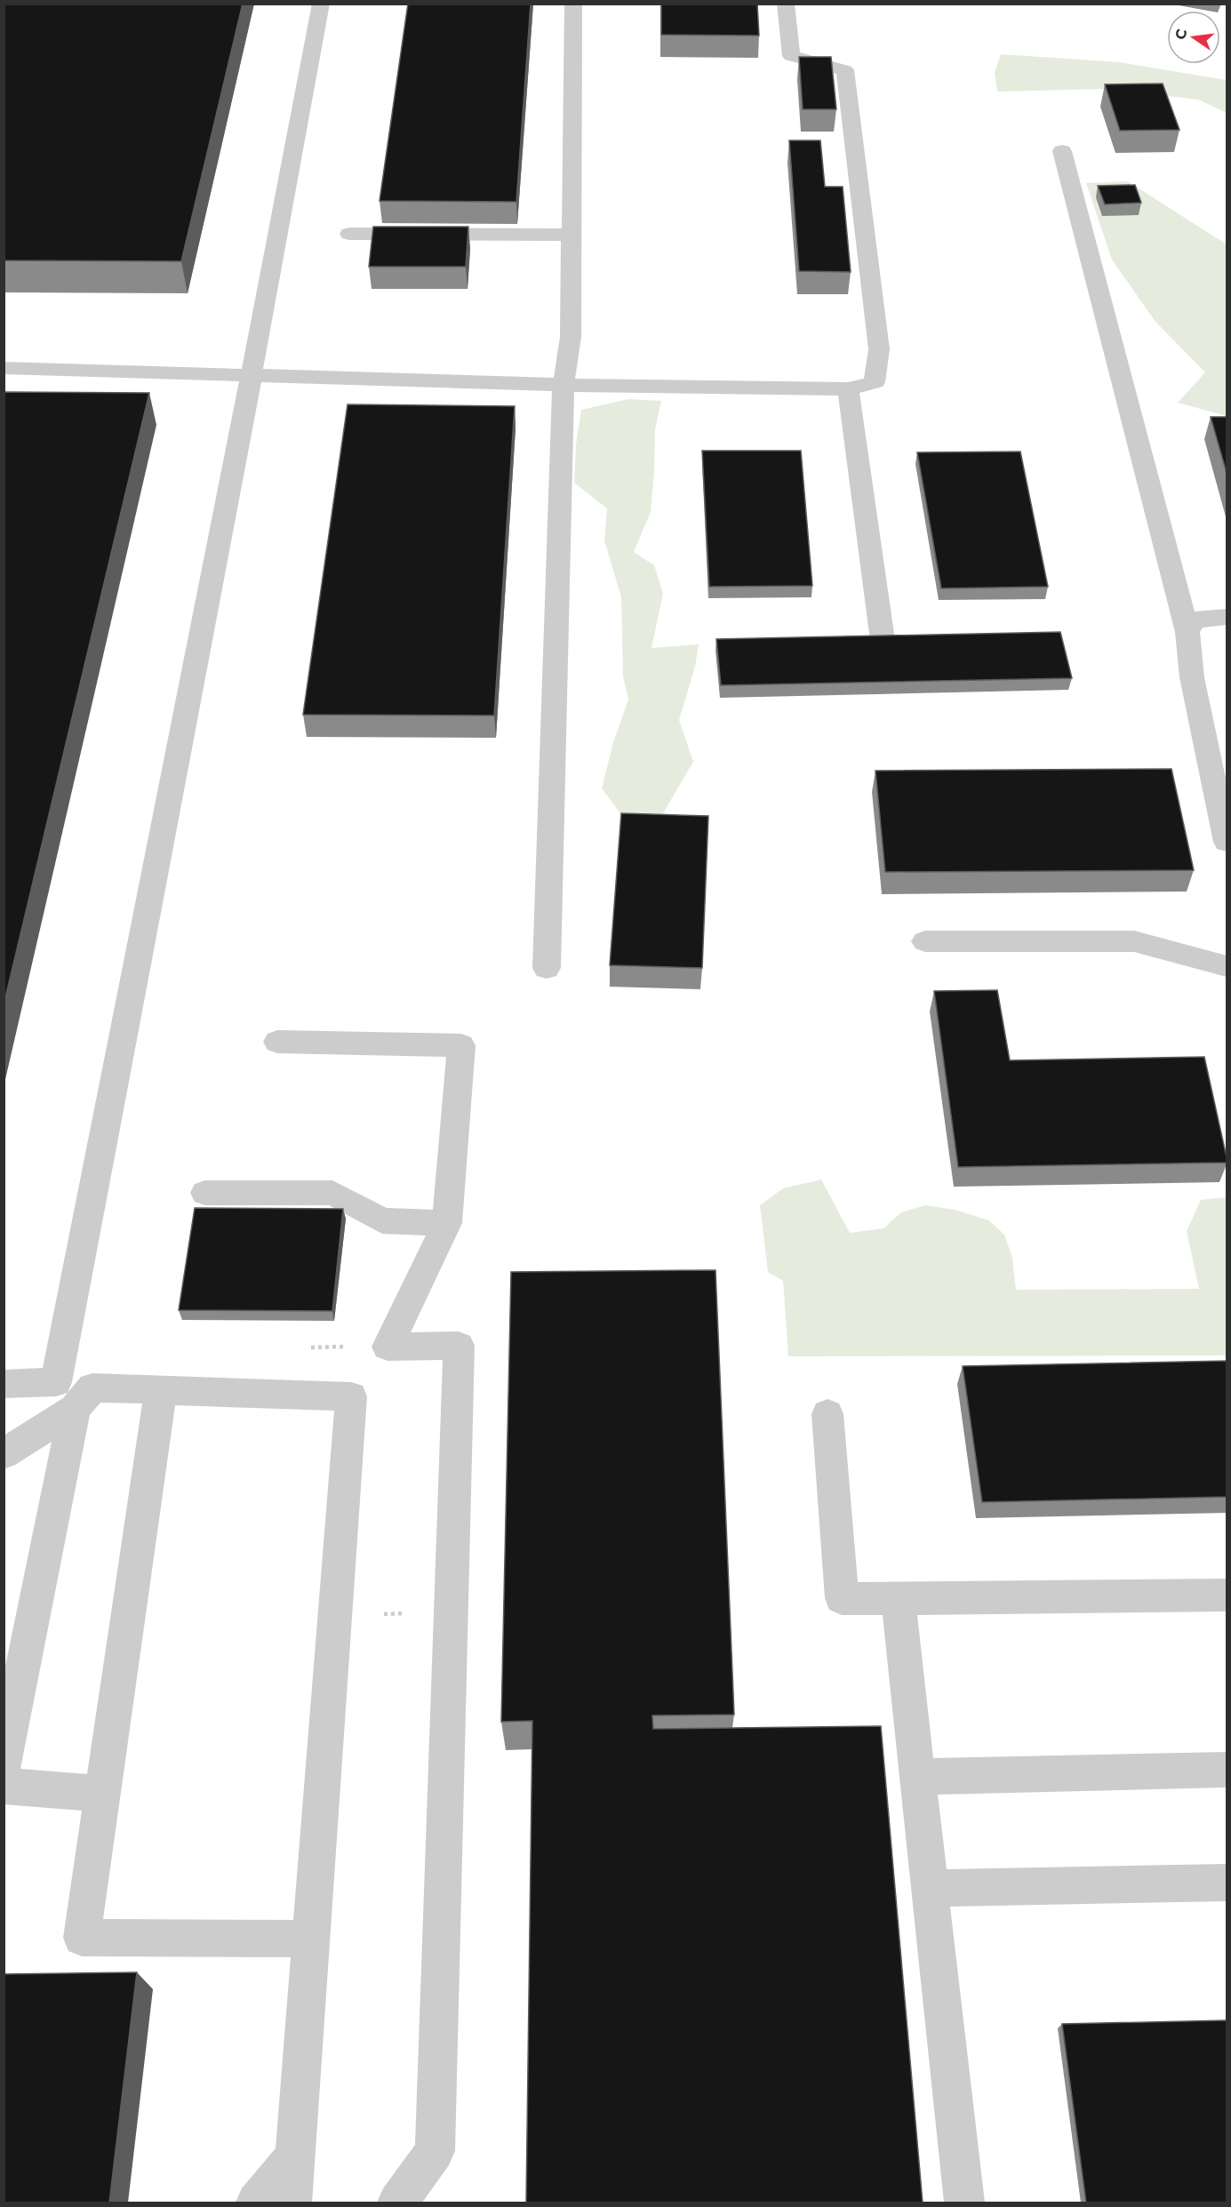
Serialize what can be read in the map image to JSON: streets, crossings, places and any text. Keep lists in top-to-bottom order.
{
  "north": "left"
}
